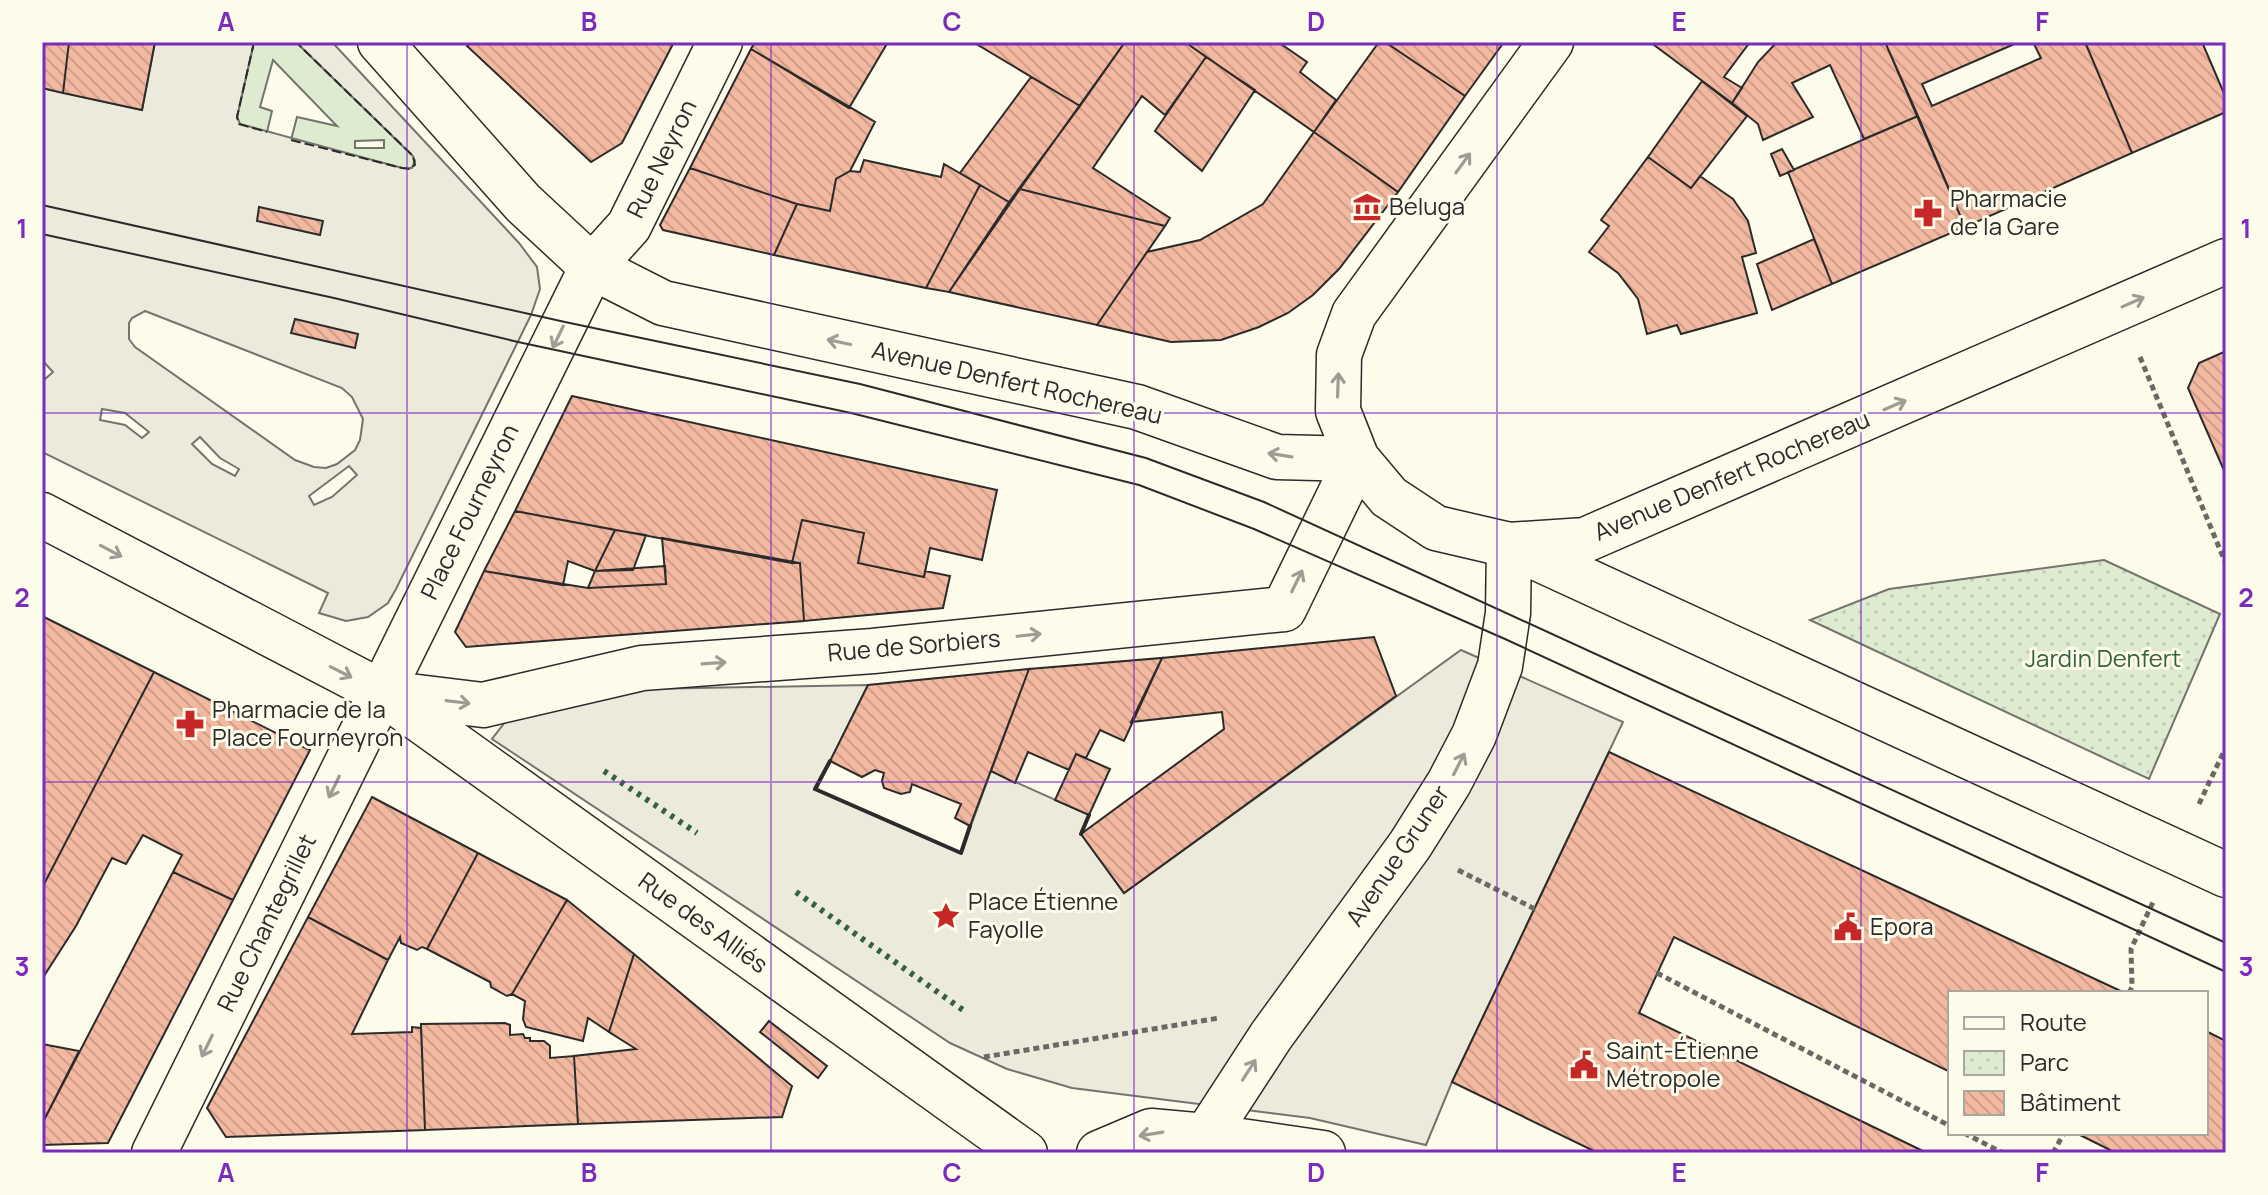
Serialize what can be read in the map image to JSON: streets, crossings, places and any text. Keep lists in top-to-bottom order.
{
  "streets": {
    "street": [
      "Rue Neyron",
      "Avenue Denfert Rochereau",
      "Place Fourneyron",
      "Rue de Sorbiers",
      "Avenue Gruner",
      "Rue Chantegrillet",
      "Rue des Alliés"
    ]
  },
  "crossings": [
    ["Rue Neyron", "Avenue Denfert Rochereau"],
    ["Rue Neyron", "Place Fourneyron"],
    ["Avenue Denfert Rochereau", "Place Fourneyron"],
    ["Avenue Denfert Rochereau", "Rue de Sorbiers"],
    ["Avenue Denfert Rochereau", "Avenue Gruner"],
    ["Place Fourneyron", "Rue de Sorbiers"],
    ["Place Fourneyron", "Rue Chantegrillet"],
    ["Place Fourneyron", "Rue des Alliés"],
    ["Rue de Sorbiers", "Rue Chantegrillet"],
    ["Rue de Sorbiers", "Rue des Alliés"],
    ["Rue Chantegrillet", "Rue des Alliés"]
  ],
  "one_way": [
    "Place Fourneyron",
    "Rue de Sorbiers",
    "Avenue Gruner",
    "Rue Chantegrillet"
  ],
  "parks": ["Jardin Denfert"],
  "places": {
    "museum": ["Beluga"],
    "pharmacy": ["Pharmacie de la Gare", "Pharmacie de la Place Fourneyron"],
    "place": ["Place Étienne Fayolle"],
    "public building": ["Epora", "Saint-Étienne Métropole"]
  },
  "legend": ["Route", "Parc", "Bâtiment"],
  "grid": {
    "columns": [
      "A",
      "B",
      "C",
      "D",
      "E",
      "F"
    ],
    "rows": ["1", "2", "3"]
  }
}
